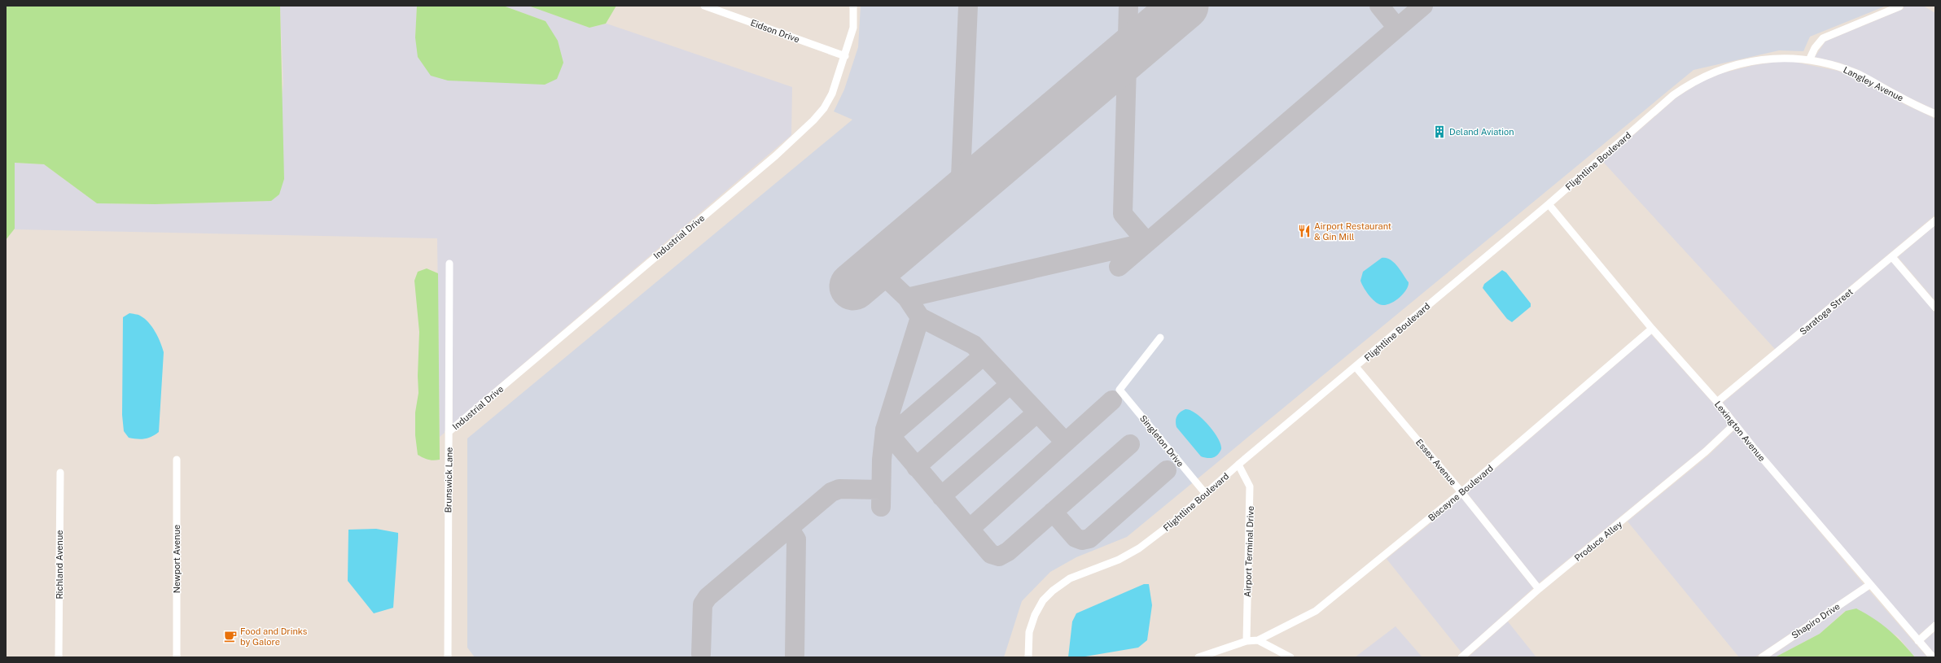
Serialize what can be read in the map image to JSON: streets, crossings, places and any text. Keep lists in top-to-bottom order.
{
  "streets": {
    "street": [
      "Eidson Drive",
      "Langley Avenue",
      "Flightline Boulevard",
      "Industrial Drive",
      "Saratoga Street",
      "Lexington Avenue",
      "Singleton Drive",
      "Essex Avenue",
      "Brunswick Lane",
      "Biscayne Boulevard",
      "Produce Alley",
      "Airport Terminal Drive",
      "Newport Avenue",
      "Richland Avenue",
      "Shapiro Drive"
    ]
  },
  "crossings": [
    ["Eidson Drive", "Industrial Drive"],
    ["Langley Avenue", "Flightline Boulevard"],
    ["Flightline Boulevard", "Lexington Avenue"],
    ["Flightline Boulevard", "Singleton Drive"],
    ["Flightline Boulevard", "Essex Avenue"],
    ["Flightline Boulevard", "Airport Terminal Drive"],
    ["Industrial Drive", "Brunswick Lane"],
    ["Saratoga Street", "Lexington Avenue"],
    ["Lexington Avenue", "Biscayne Boulevard"],
    ["Lexington Avenue", "Produce Alley"],
    ["Lexington Avenue", "Shapiro Drive"],
    ["Essex Avenue", "Biscayne Boulevard"],
    ["Essex Avenue", "Produce Alley"]
  ],
  "places": {
    "building": ["Deland Aviation"],
    "restaurant": ["Airport Restaurant & Gin Mill"],
    "cafe": ["Food and Drinks by Galore"]
  }
}
